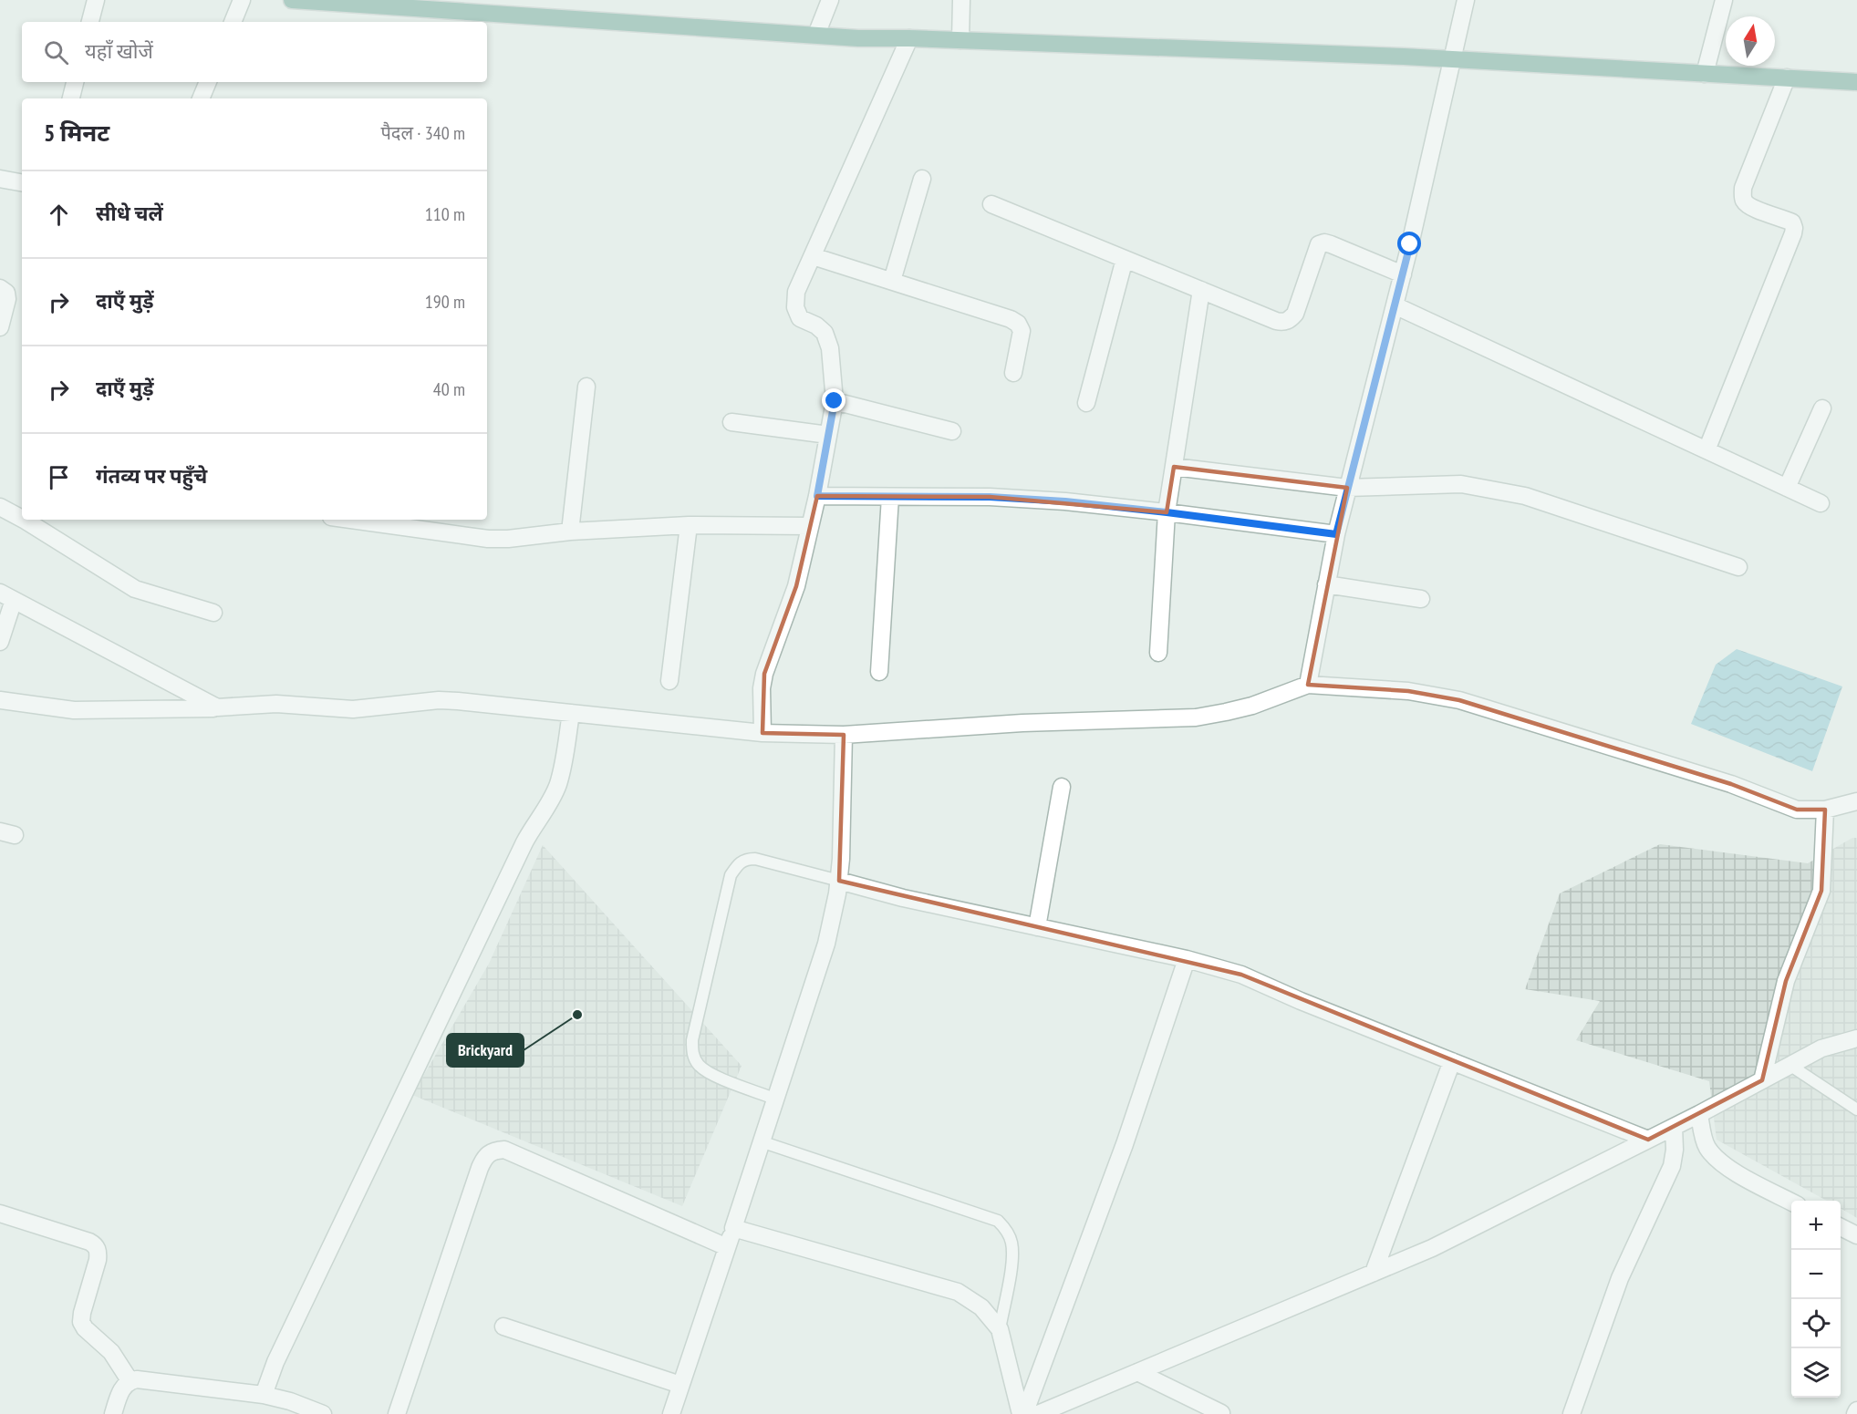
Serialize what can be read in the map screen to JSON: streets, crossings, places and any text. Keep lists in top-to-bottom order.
{
  "places": ["Brickyard"],
  "north": "top",
  "page": {
    "search": "यहाँ खोजें",
    "heading": ["5 मिनट", "पैदल · 340 m"],
    "list": [
      ["सीधे चलें", "110 m"],
      ["दाएँ मुड़ें", "190 m"],
      ["दाएँ मुड़ें", "40 m"],
      "गंतव्य पर पहुँचे"
    ],
    "map_buttons": ["+", "−"]
  }
}
